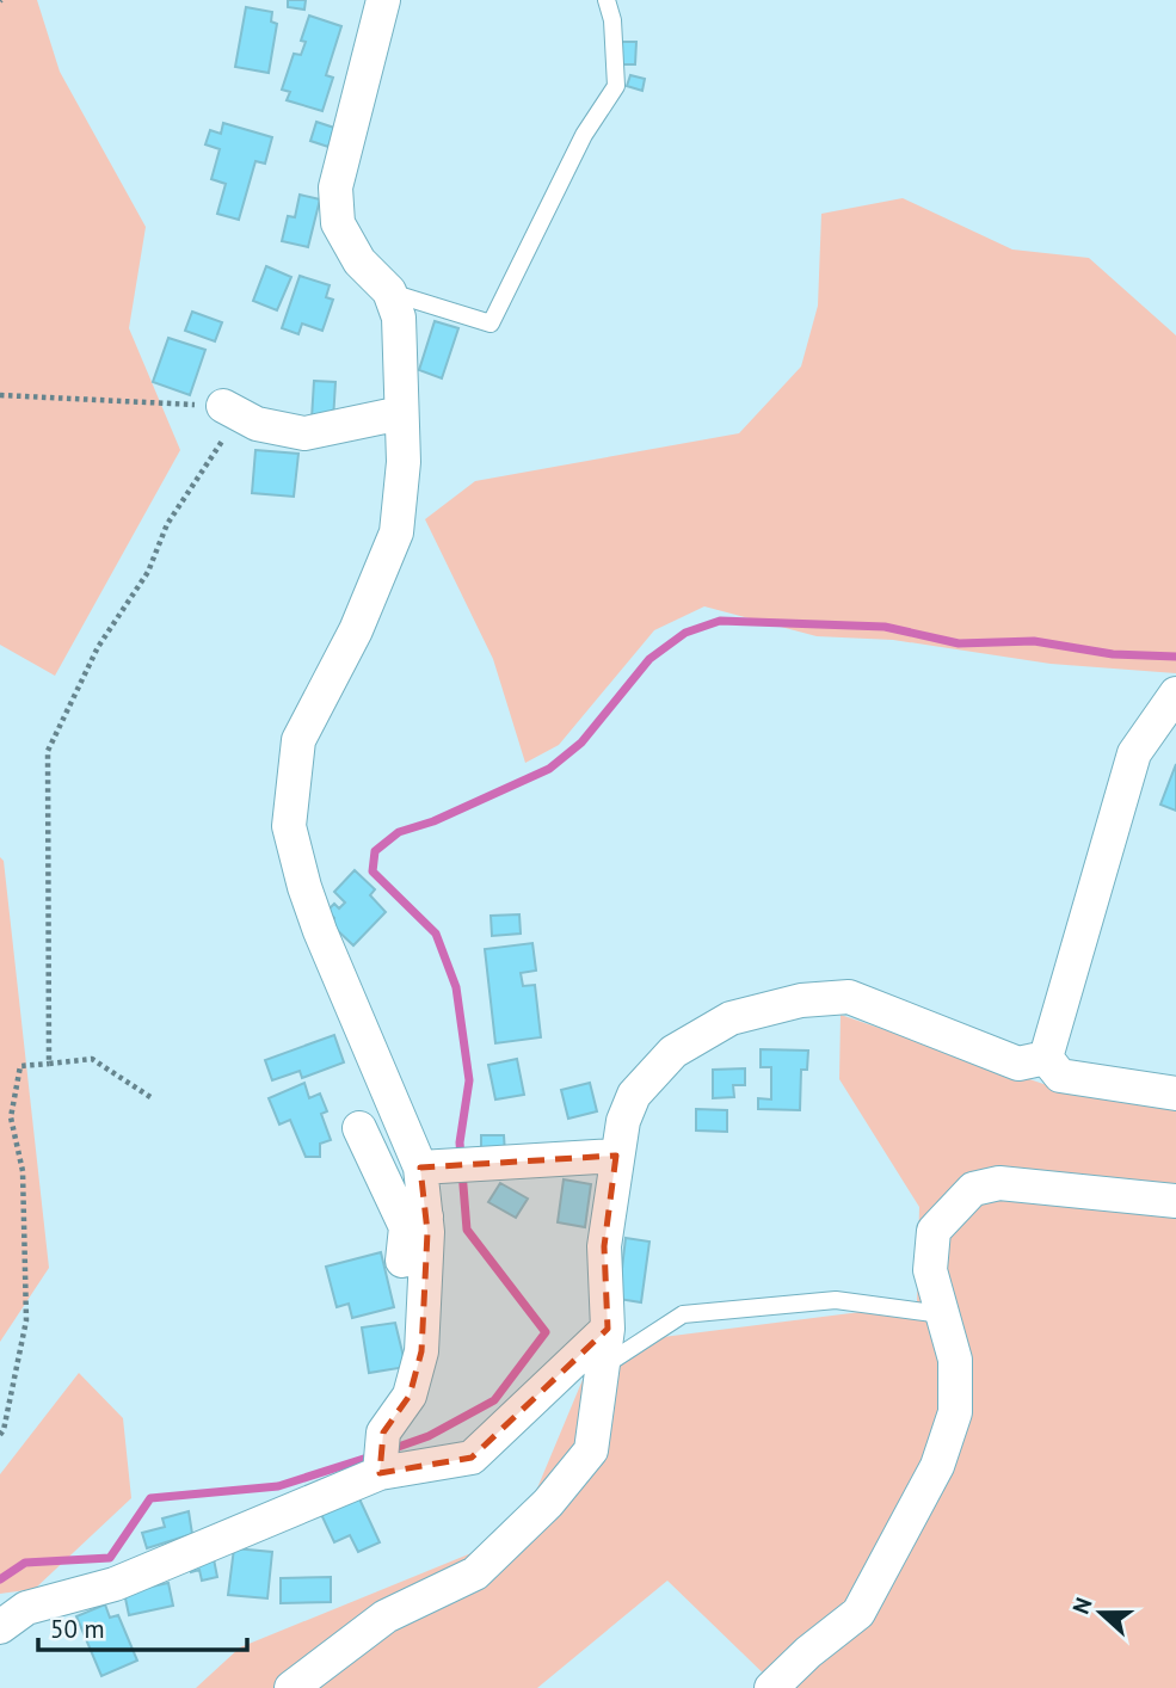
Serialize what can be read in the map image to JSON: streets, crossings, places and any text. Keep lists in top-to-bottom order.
{
  "scale_bar": "50 m",
  "north": "left"
}
